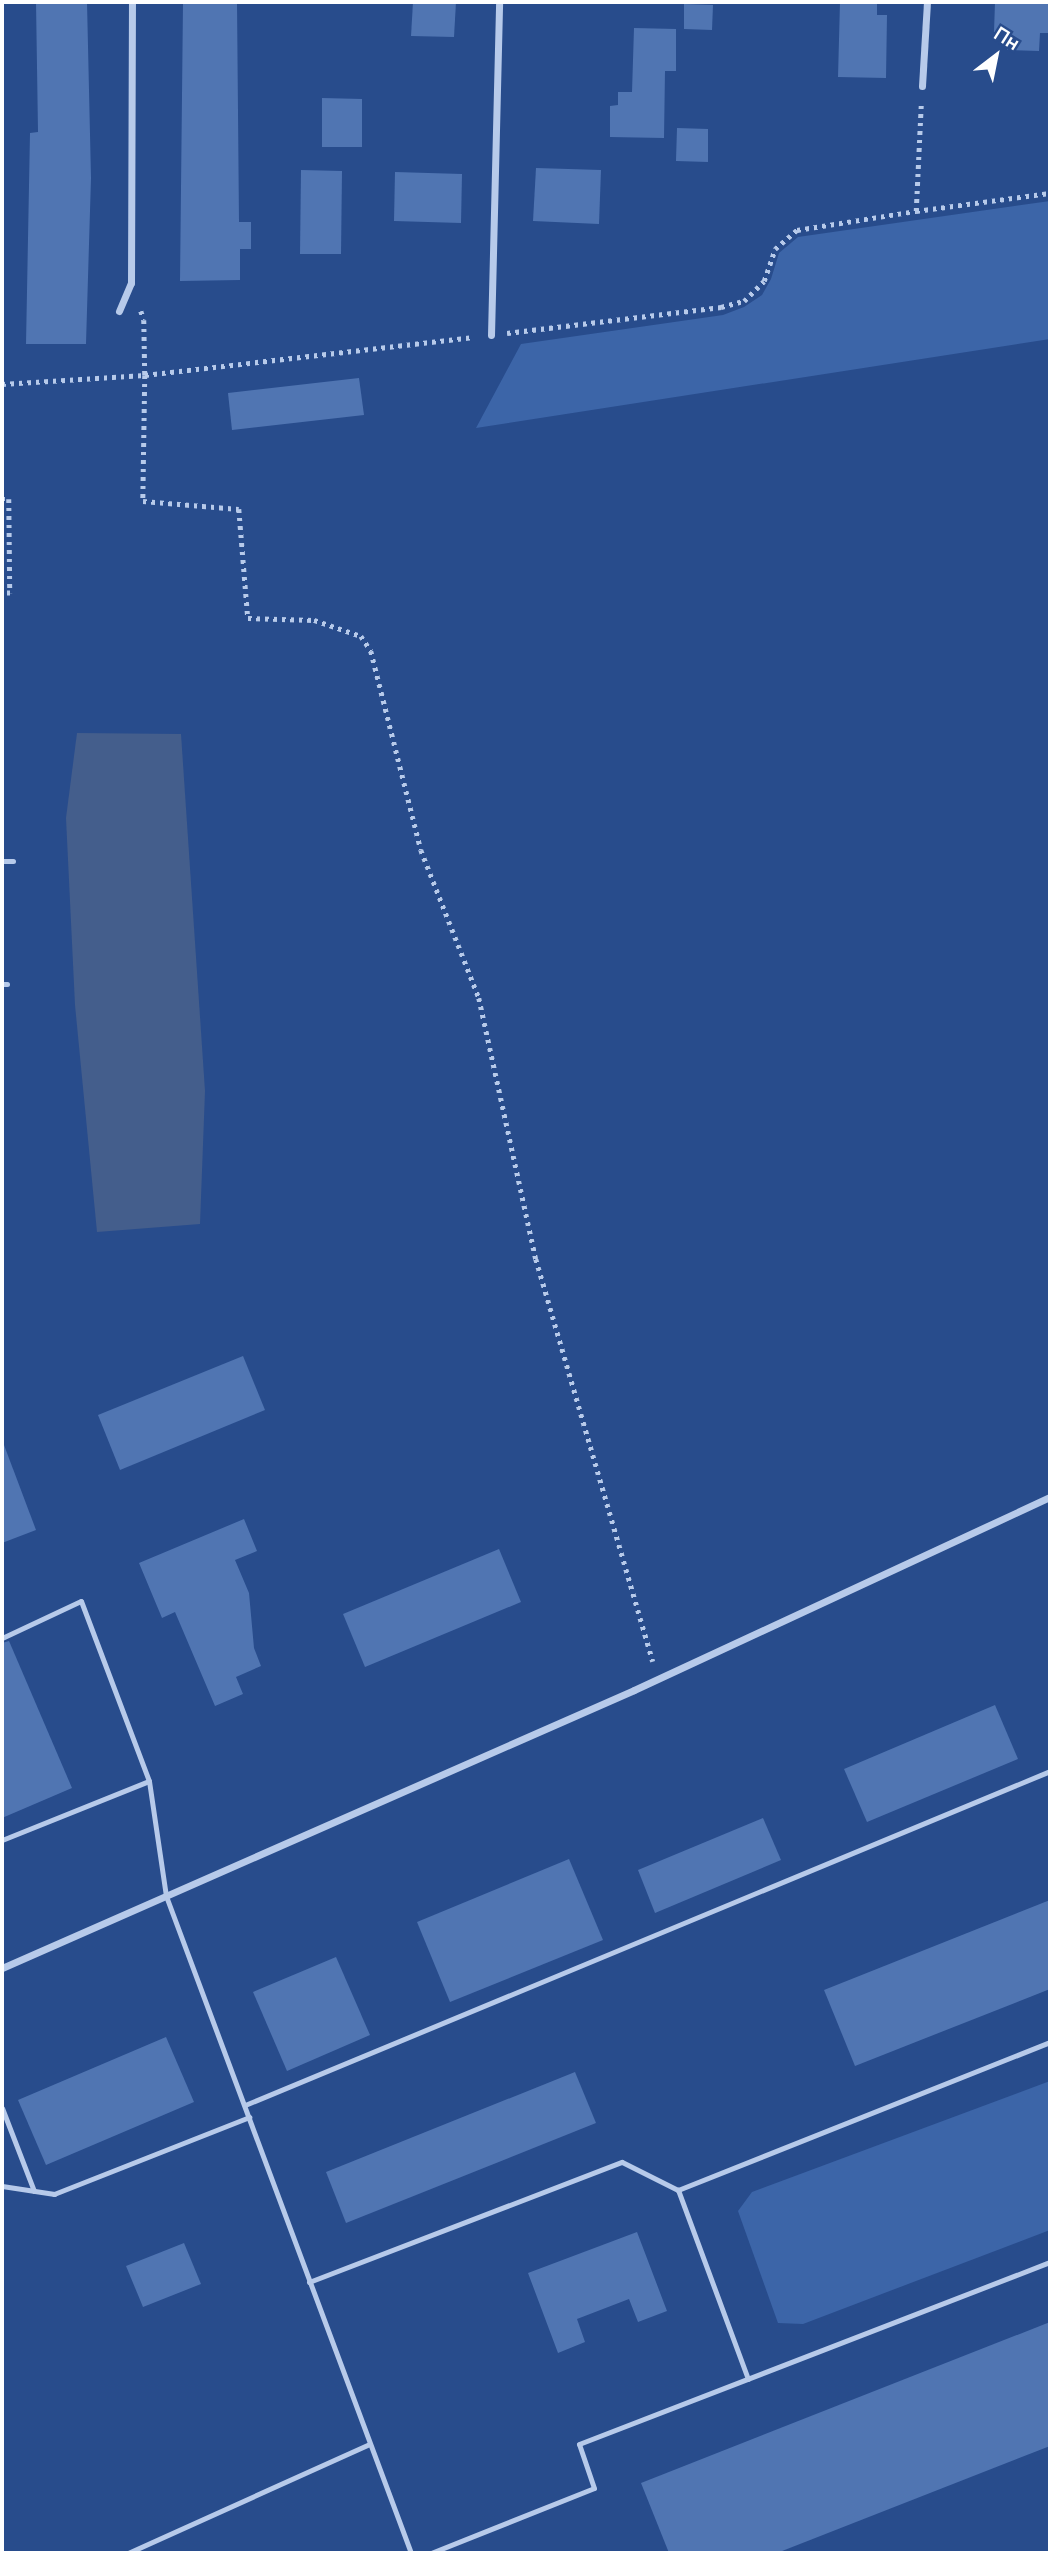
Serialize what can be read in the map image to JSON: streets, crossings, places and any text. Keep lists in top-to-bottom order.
{
  "north": "top right"
}
